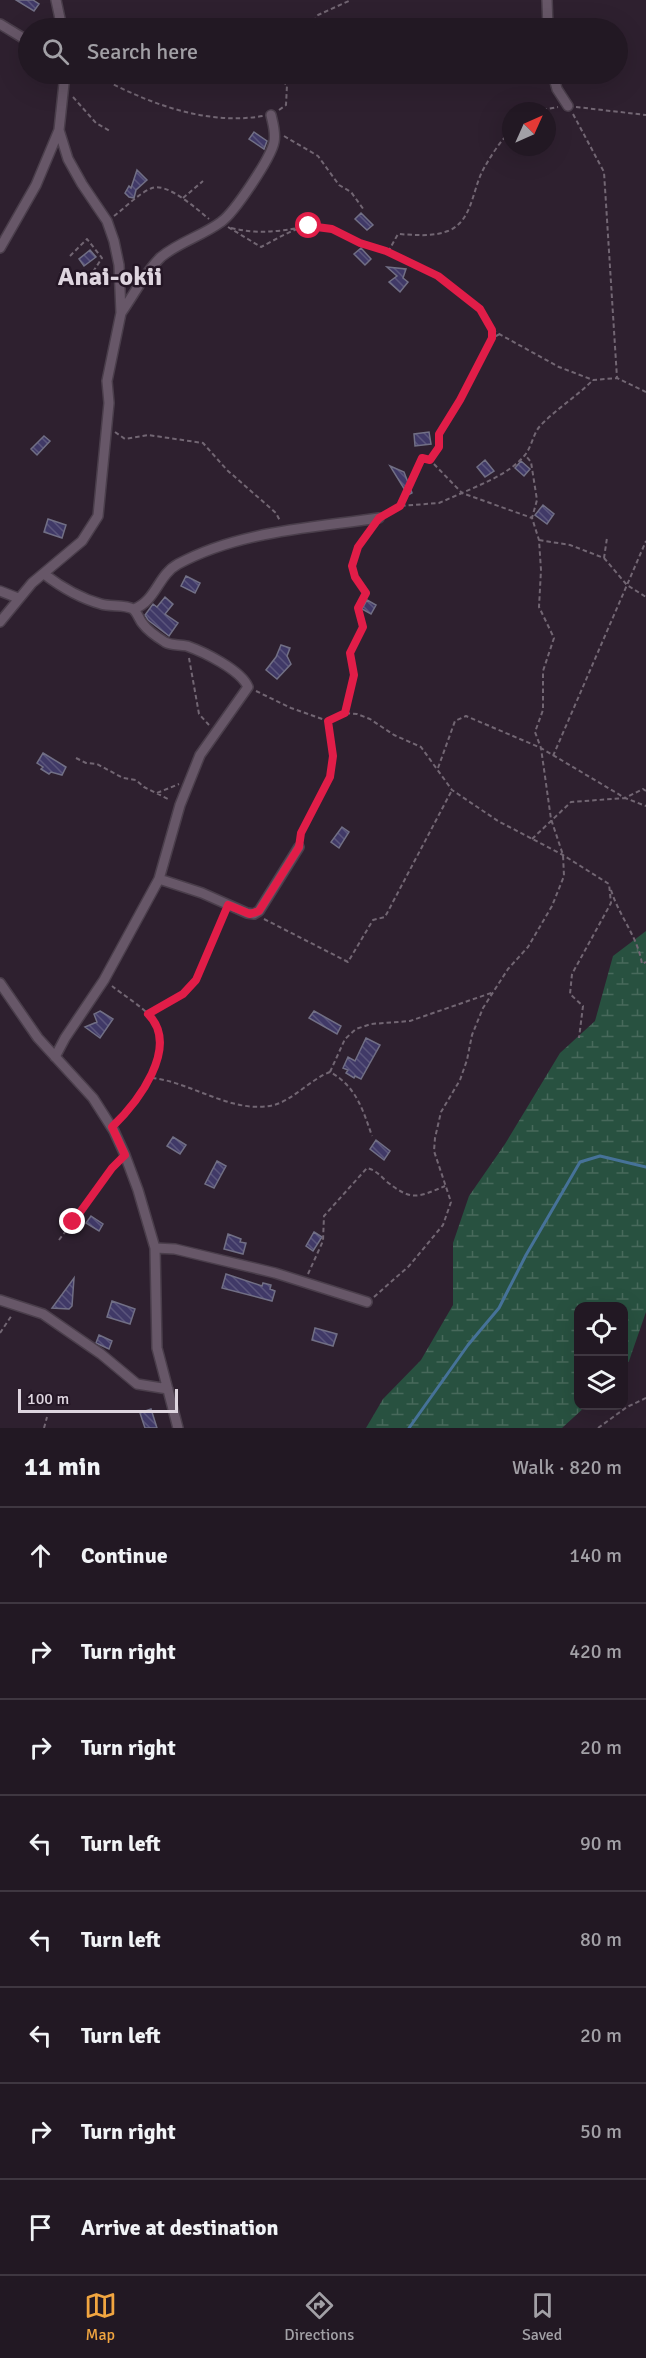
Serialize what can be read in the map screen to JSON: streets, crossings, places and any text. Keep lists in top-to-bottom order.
{
  "districts": ["Anai-okii"],
  "scale_bar": "100 m",
  "north": "top right",
  "page": {
    "search": "Search here",
    "scale": "100 m",
    "heading": ["11 min", "Walk · 820 m"],
    "list": [
      ["Continue", "140 m"],
      ["Turn right", "420 m"],
      ["Turn right", "20 m"],
      ["Turn left", "90 m"],
      ["Turn left", "80 m"],
      ["Turn left", "20 m"],
      ["Turn right", "50 m"],
      "Arrive at destination"
    ],
    "nav": ["Map", "Directions", "Saved"]
  }
}
